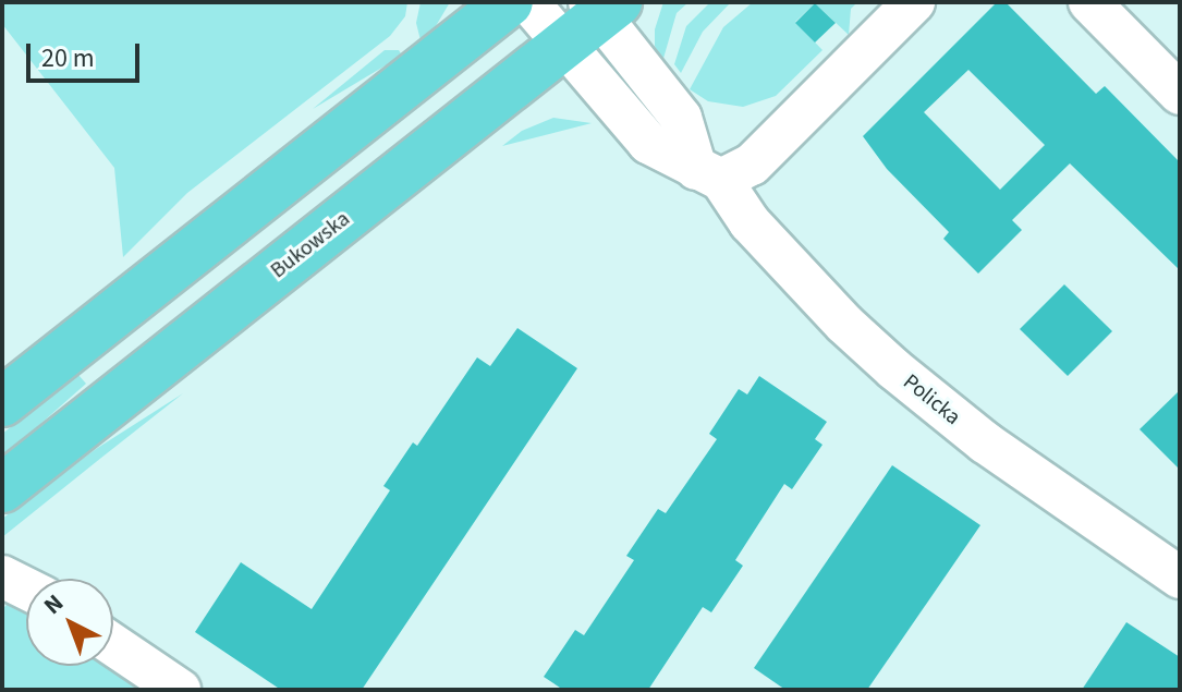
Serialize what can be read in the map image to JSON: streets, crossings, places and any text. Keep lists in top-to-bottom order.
{
  "streets": {
    "main road": ["Bukowska"],
    "street": ["Policka"]
  },
  "crossings": [
    ["Bukowska", "Policka"]
  ],
  "scale_bar": "20 m",
  "north": "top left"
}
